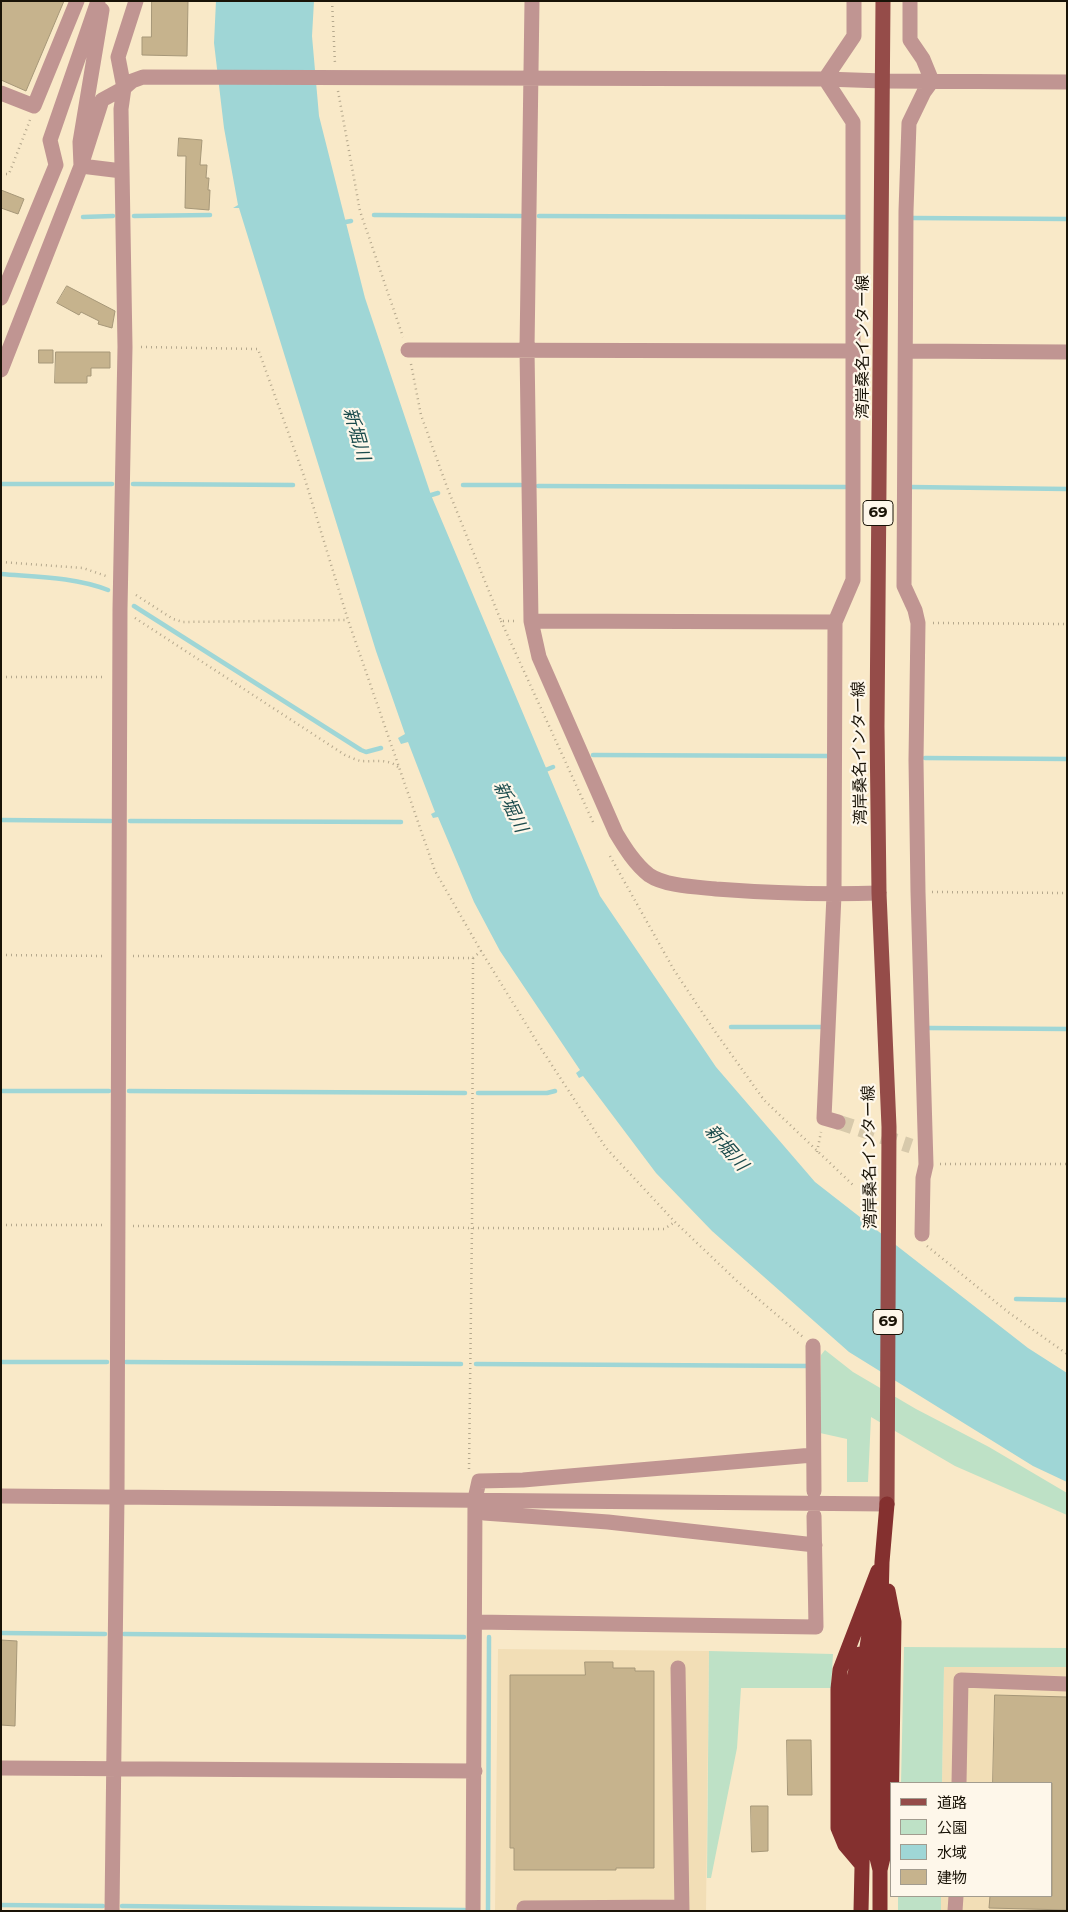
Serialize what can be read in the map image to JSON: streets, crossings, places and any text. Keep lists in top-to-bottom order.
{
  "streets": {
    "highway": ["69"],
    "main road": ["湾岸桑名インター線"]
  },
  "crossings": [
    ["湾岸桑名インター線", "69"]
  ],
  "water": ["新堀川"],
  "legend": [
    "道路",
    "公園",
    "水域",
    "建物"
  ]
}
